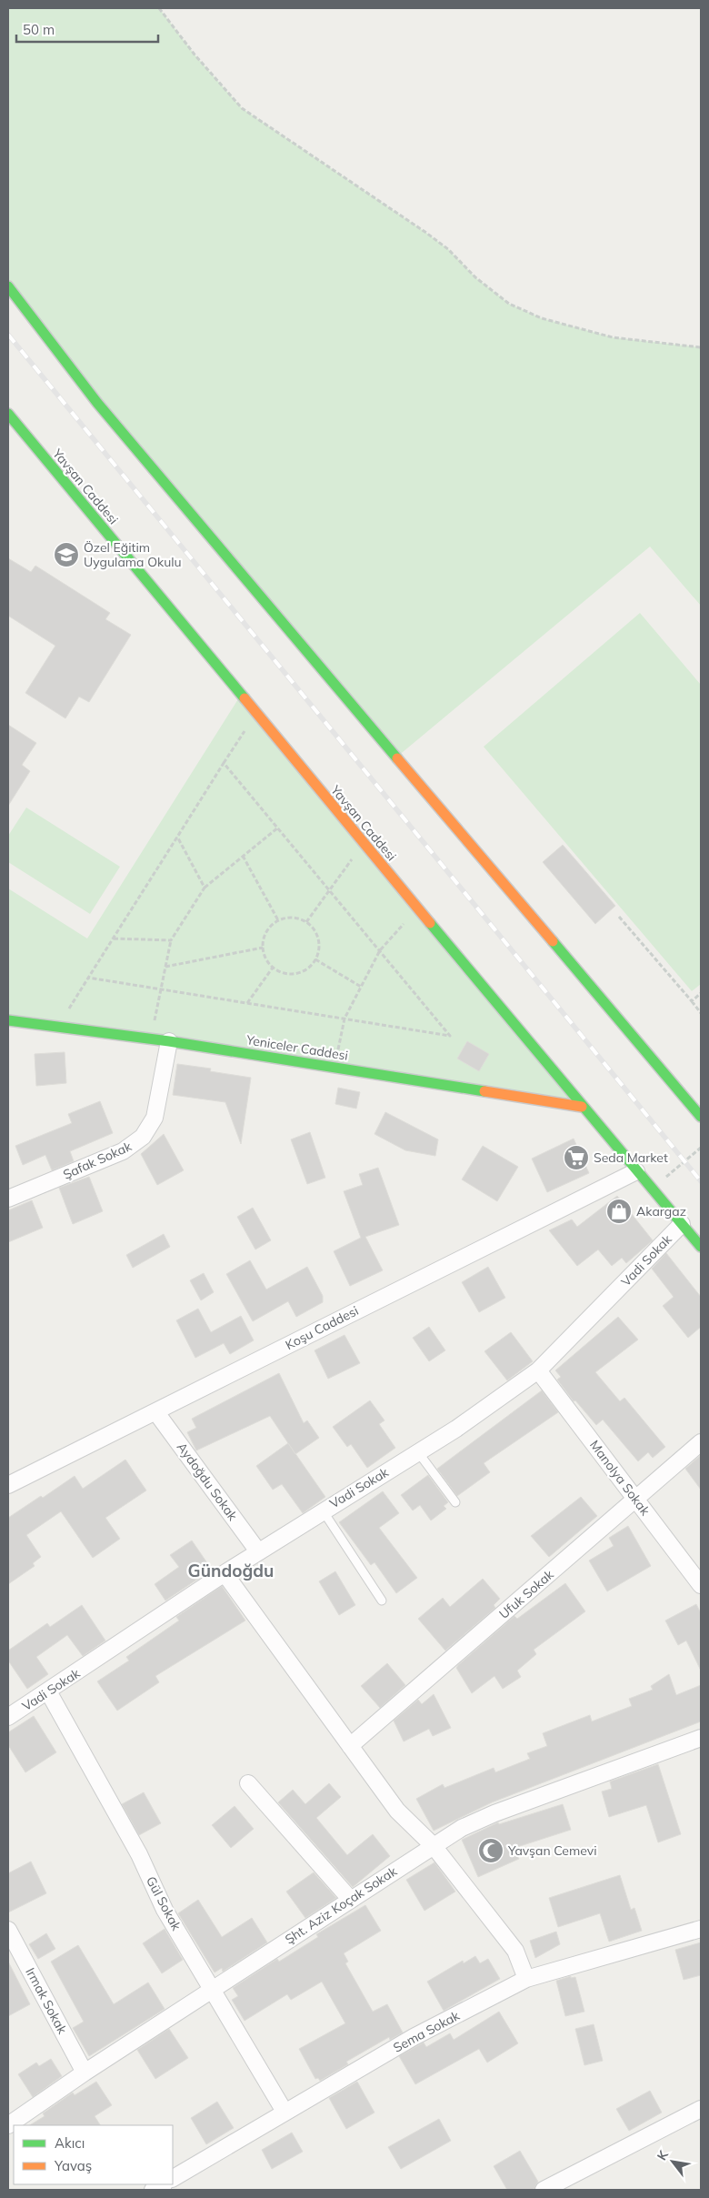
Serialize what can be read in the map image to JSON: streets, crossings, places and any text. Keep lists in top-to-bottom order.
{
  "streets": {
    "street": [
      "Yavşan Caddesi",
      "Yeniceler Caddesi",
      "Şafak Sokak",
      "Vadi Sokak",
      "Koşu Caddesi",
      "Manolya Sokak",
      "Aydoğdu Sokak",
      "Ufuk Sokak",
      "Gül Sokak",
      "Şht. Aziz Koçak Sokak",
      "Irmak Sokak",
      "Sema Sokak"
    ]
  },
  "crossings": [
    ["Yavşan Caddesi", "Yeniceler Caddesi"],
    ["Yavşan Caddesi", "Vadi Sokak"],
    ["Yavşan Caddesi", "Koşu Caddesi"],
    ["Yeniceler Caddesi", "Şafak Sokak"],
    ["Vadi Sokak", "Manolya Sokak"],
    ["Vadi Sokak", "Aydoğdu Sokak"],
    ["Vadi Sokak", "Gül Sokak"],
    ["Koşu Caddesi", "Aydoğdu Sokak"],
    ["Manolya Sokak", "Ufuk Sokak"],
    ["Gül Sokak", "Şht. Aziz Koçak Sokak"],
    ["Gül Sokak", "Sema Sokak"],
    ["Şht. Aziz Koçak Sokak", "Irmak Sokak"]
  ],
  "districts": ["Gündoğdu"],
  "places": {
    "school or university": ["Özel Eğitim Uygulama Okulu"],
    "supermarket": ["Seda Market"],
    "shop": ["Akargaz"],
    "mosque": ["Yavşan Cemevi"]
  },
  "legend": ["Akıcı", "Yavaş"],
  "scale_bar": "50 m",
  "north": "top left"
}
